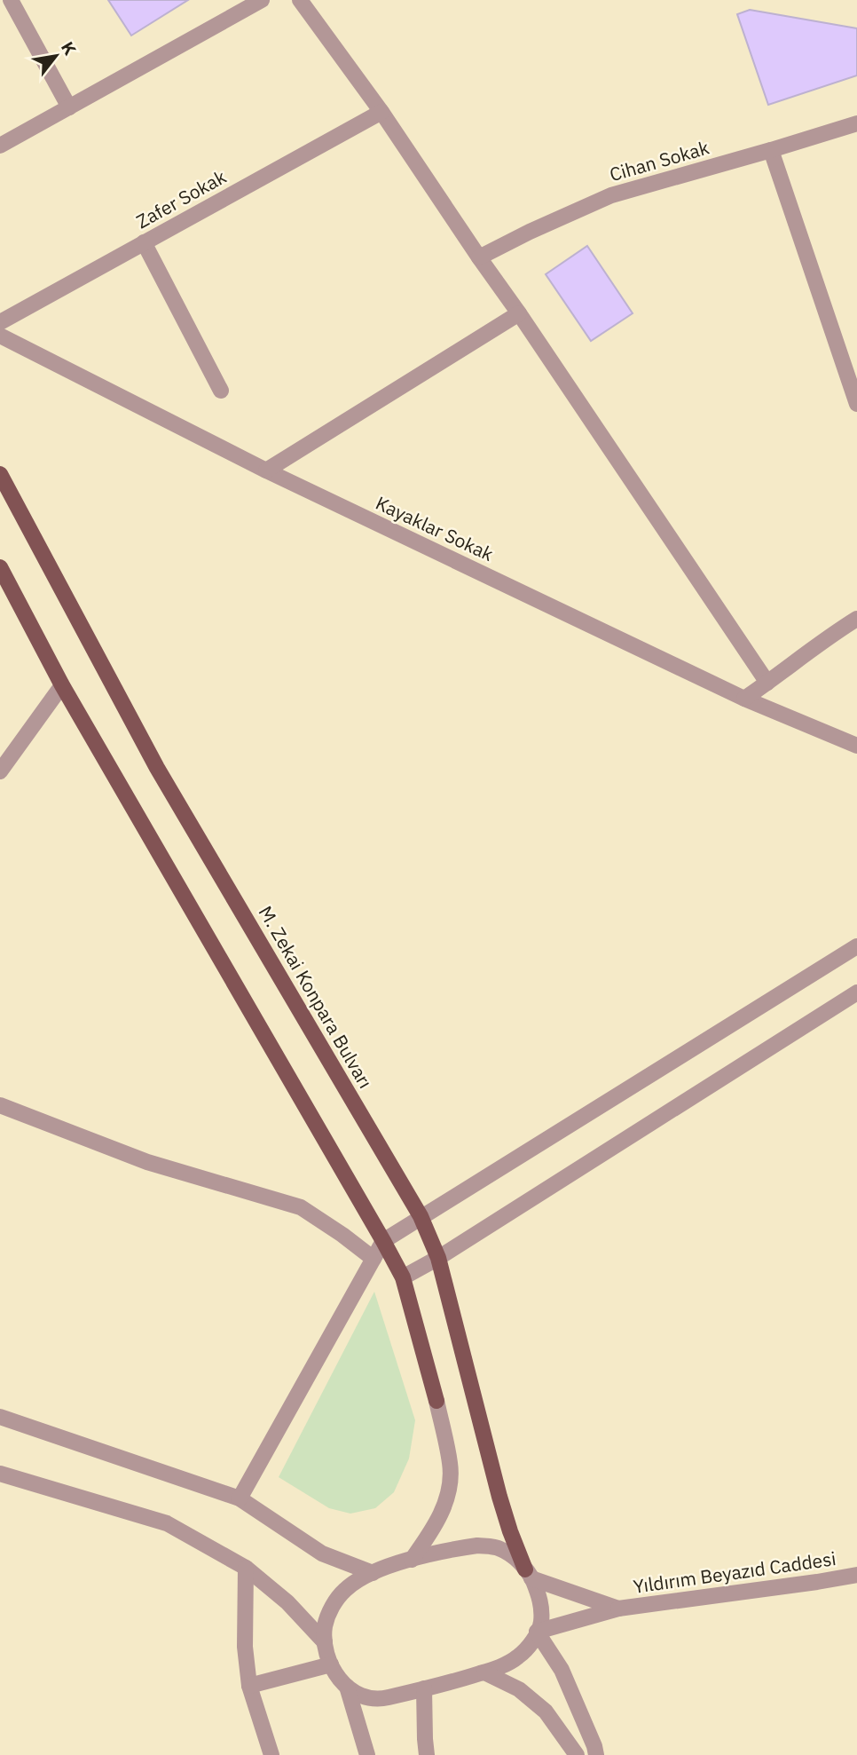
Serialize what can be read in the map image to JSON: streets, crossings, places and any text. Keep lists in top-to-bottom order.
{
  "streets": {
    "main road": ["M. Zekai Konpara Bulvarı"],
    "street": [
      "Cihan Sokak",
      "Zafer Sokak",
      "Kayaklar Sokak",
      "Yıldırım Beyazıd Caddesi"
    ]
  },
  "crossings": [
    ["M. Zekai Konpara Bulvarı", "Yıldırım Beyazıd Caddesi"]
  ],
  "north": "top right"
}
